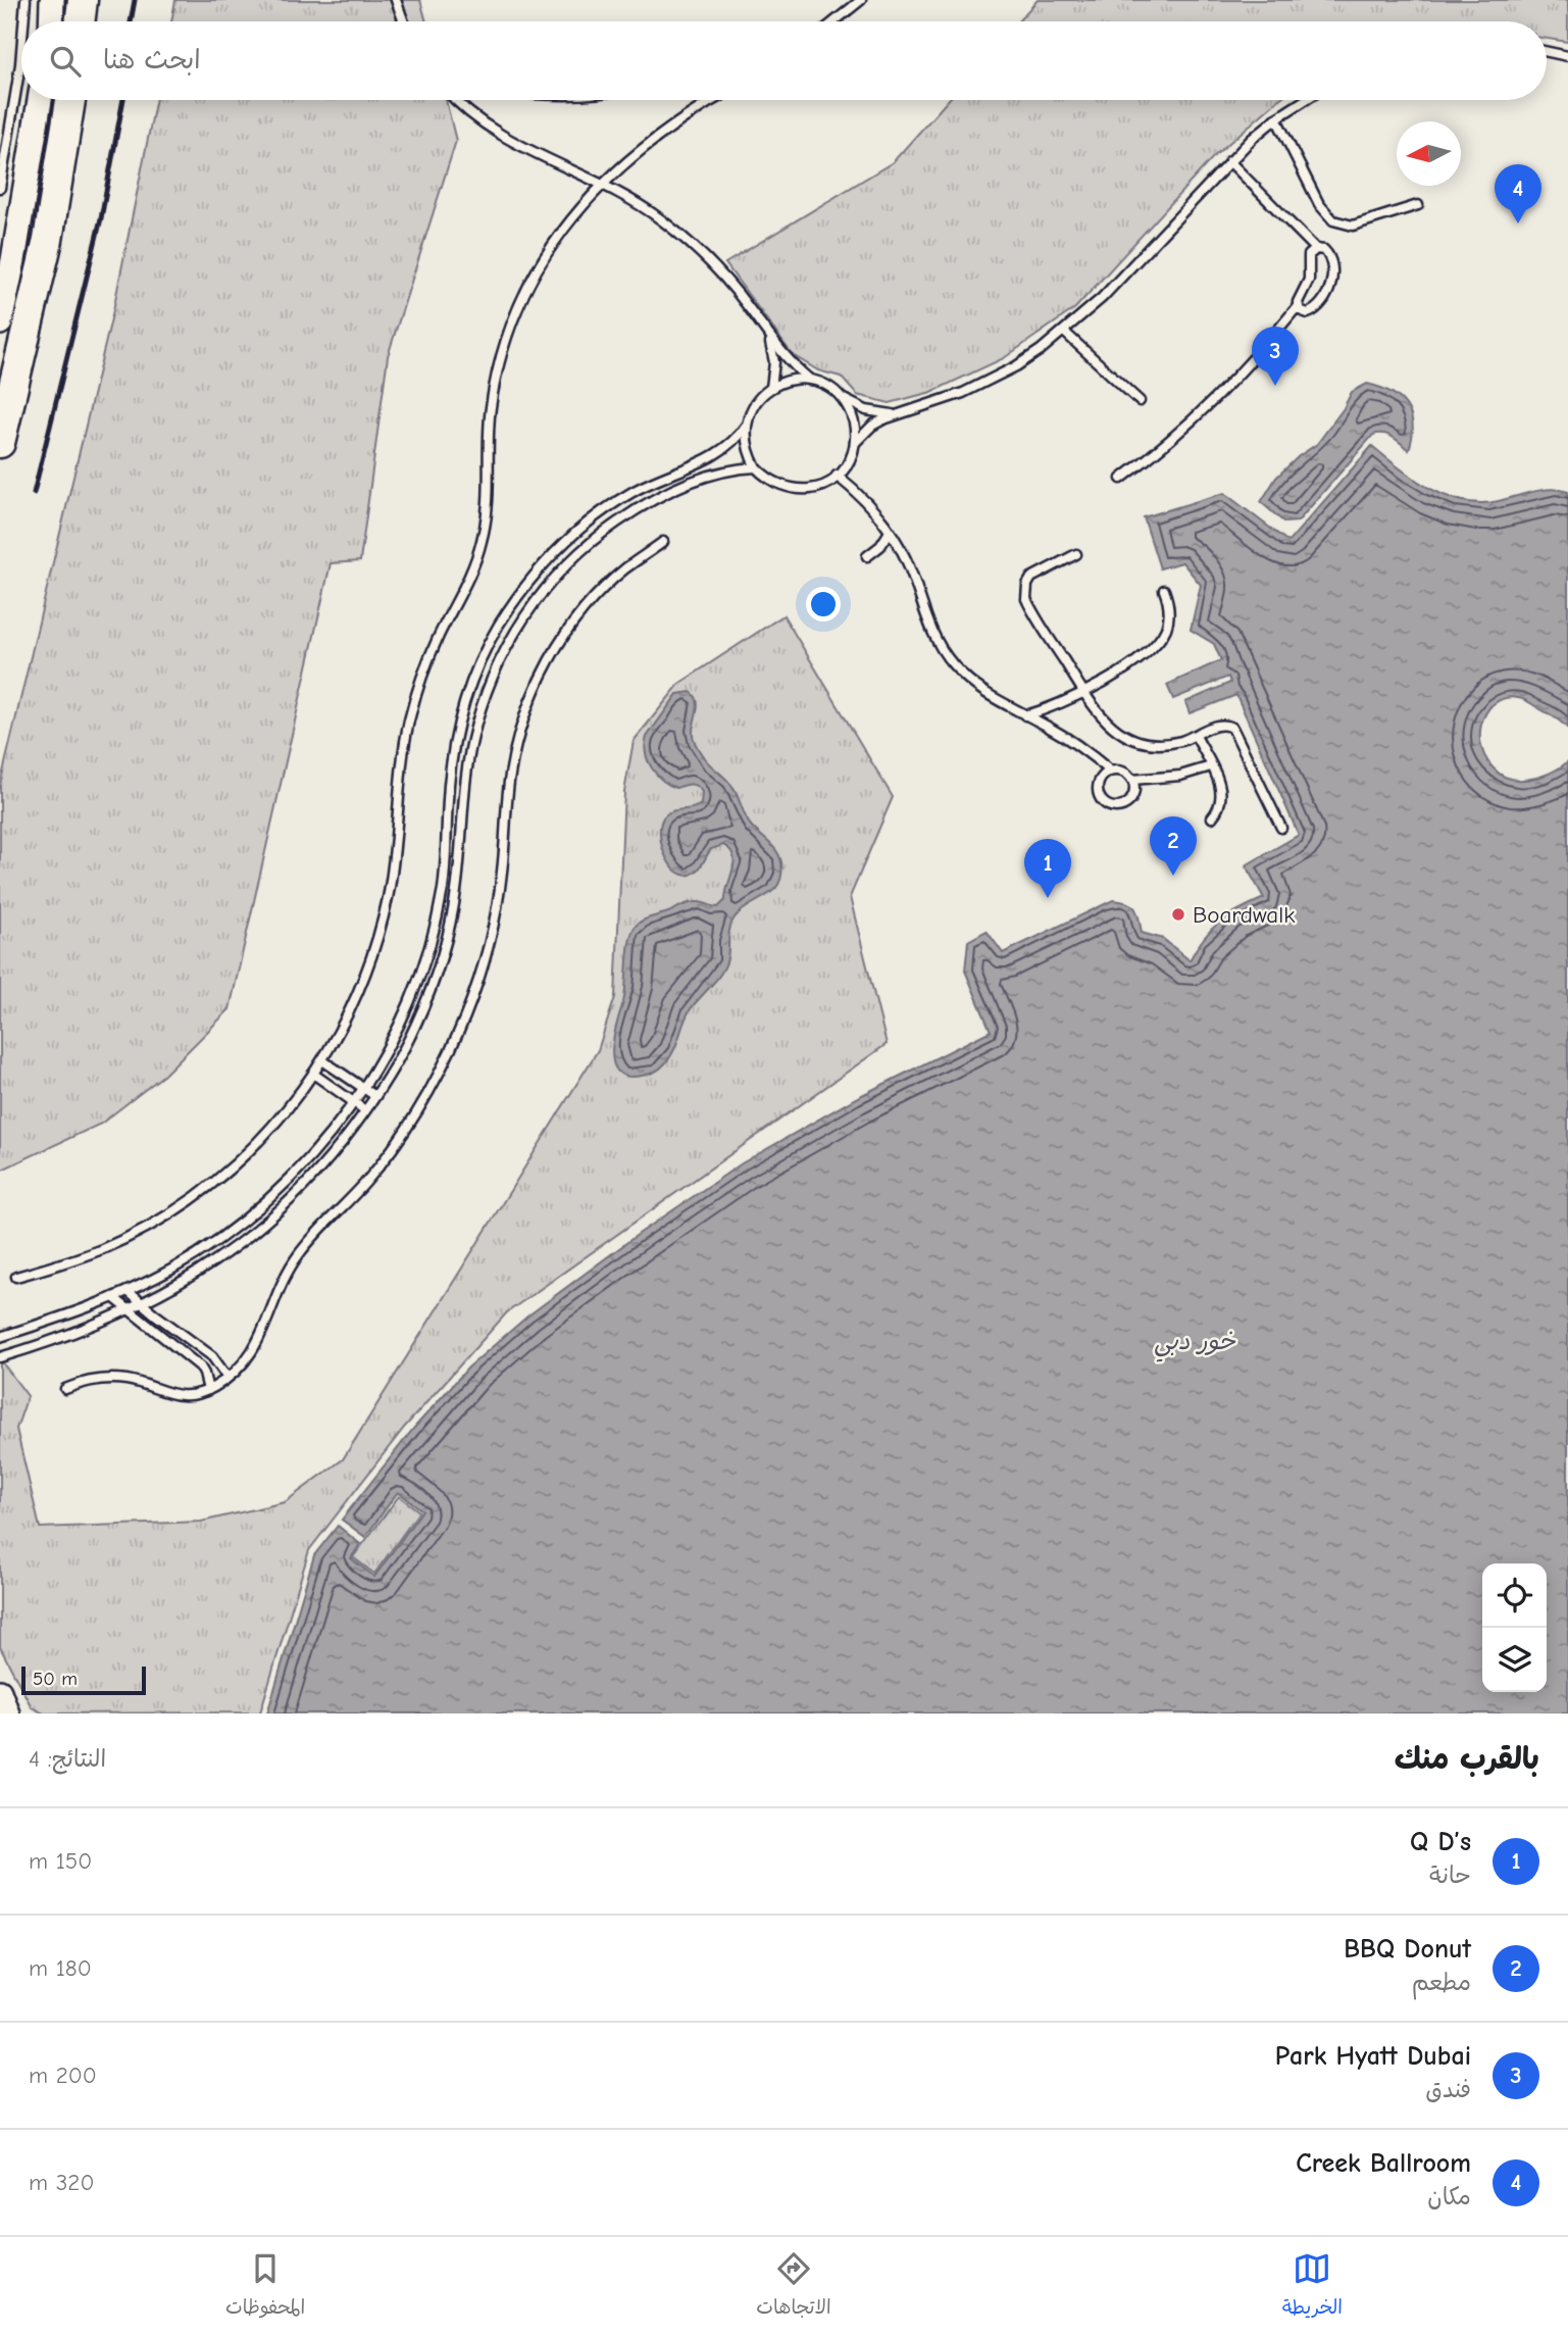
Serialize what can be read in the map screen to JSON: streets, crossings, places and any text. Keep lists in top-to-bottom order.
{
  "water": ["خور دبي"],
  "places": ["Boardwalk"],
  "scale_bar": "50 m",
  "north": "left",
  "page": {
    "search": "ابحث هنا",
    "pins": [
      "4",
      "3",
      "2",
      "1"
    ],
    "scale": "50 m",
    "heading": ["بالقرب منك", "النتائج: 4"],
    "list": [
      {
        "mark": "1",
        "name": "Q D’s",
        "note": "حانة",
        "value": "150 m"
      },
      {
        "mark": "2",
        "name": "BBQ Donut",
        "note": "مطعم",
        "value": "180 m"
      },
      {
        "mark": "3",
        "name": "Park Hyatt Dubai",
        "note": "فندق",
        "value": "200 m"
      },
      {
        "mark": "4",
        "name": "Creek Ballroom",
        "note": "مكان",
        "value": "320 m"
      }
    ],
    "nav": ["الخريطة", "الاتجاهات", "المحفوظات"]
  }
}
